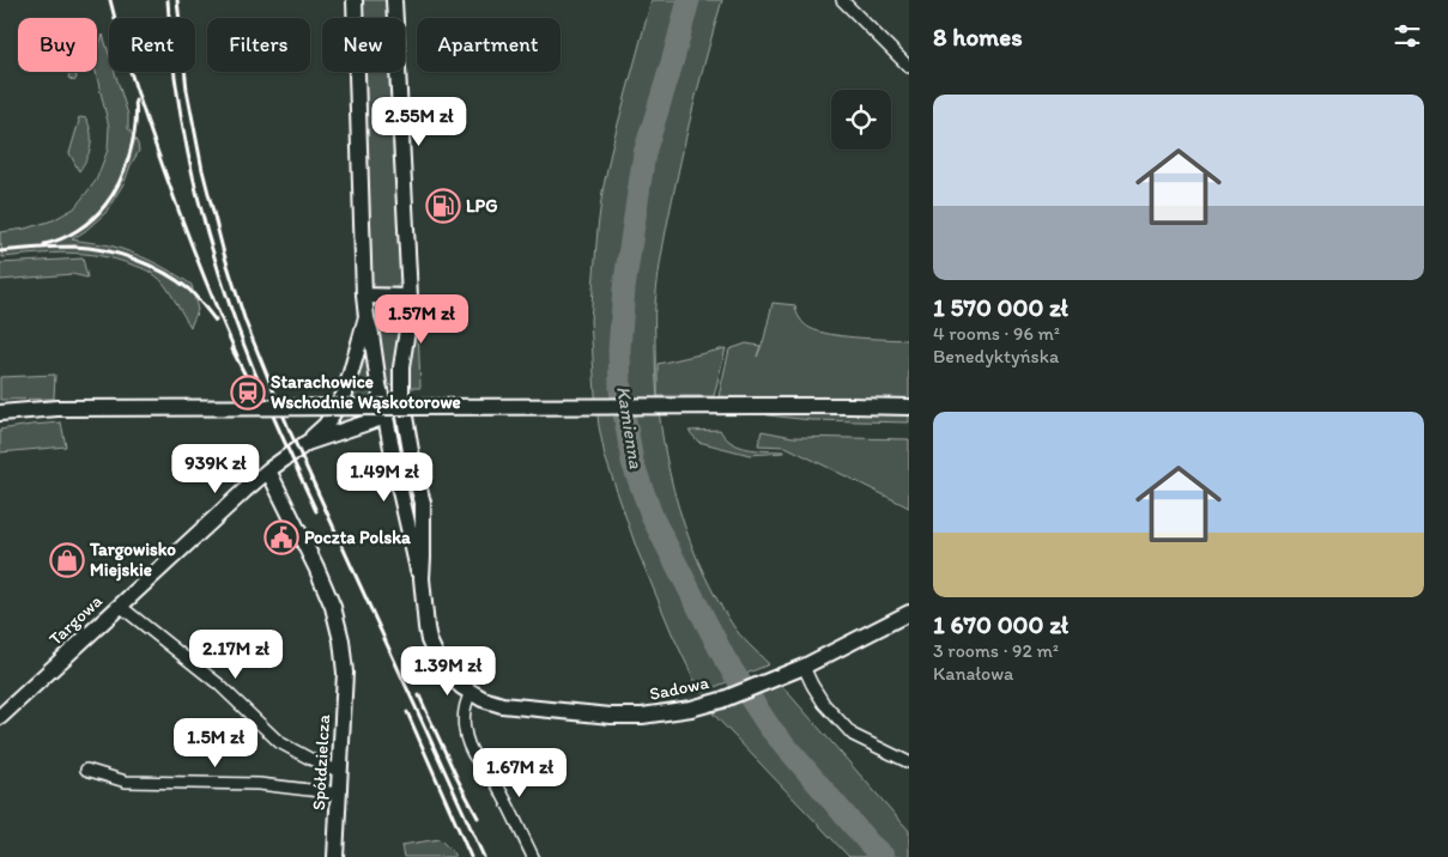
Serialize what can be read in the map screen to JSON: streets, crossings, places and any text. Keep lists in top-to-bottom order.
{
  "streets": {
    "street": ["Targowa", "Sadowa", "Spółdzielcza"]
  },
  "crossings": [
    ["Targowa", "Spółdzielcza"]
  ],
  "water": ["Kamienna"],
  "places": {
    "fuel station": ["LPG"],
    "station": ["Starachowice Wschodnie Wąskotorowe"],
    "public building": ["Poczta Polska"],
    "shop": ["Targowisko Miejskie"]
  },
  "page": {
    "heading": "8 homes",
    "chip": [
      "Buy",
      "Rent",
      "Filters",
      "New",
      "Apartment"
    ],
    "list": [
      {
        "name": "1 570 000 zł",
        "note": "4 rooms · 96 m² · Benedyktyńska"
      },
      {
        "name": "1 670 000 zł",
        "note": "3 rooms · 92 m² · Kanałowa"
      }
    ],
    "price": [
      "2.55M zł",
      "1.57M zł",
      "939K zł",
      "1.49M zł",
      "2.17M zł",
      "1.39M zł",
      "1.5M zł",
      "1.67M zł"
    ]
  }
}
